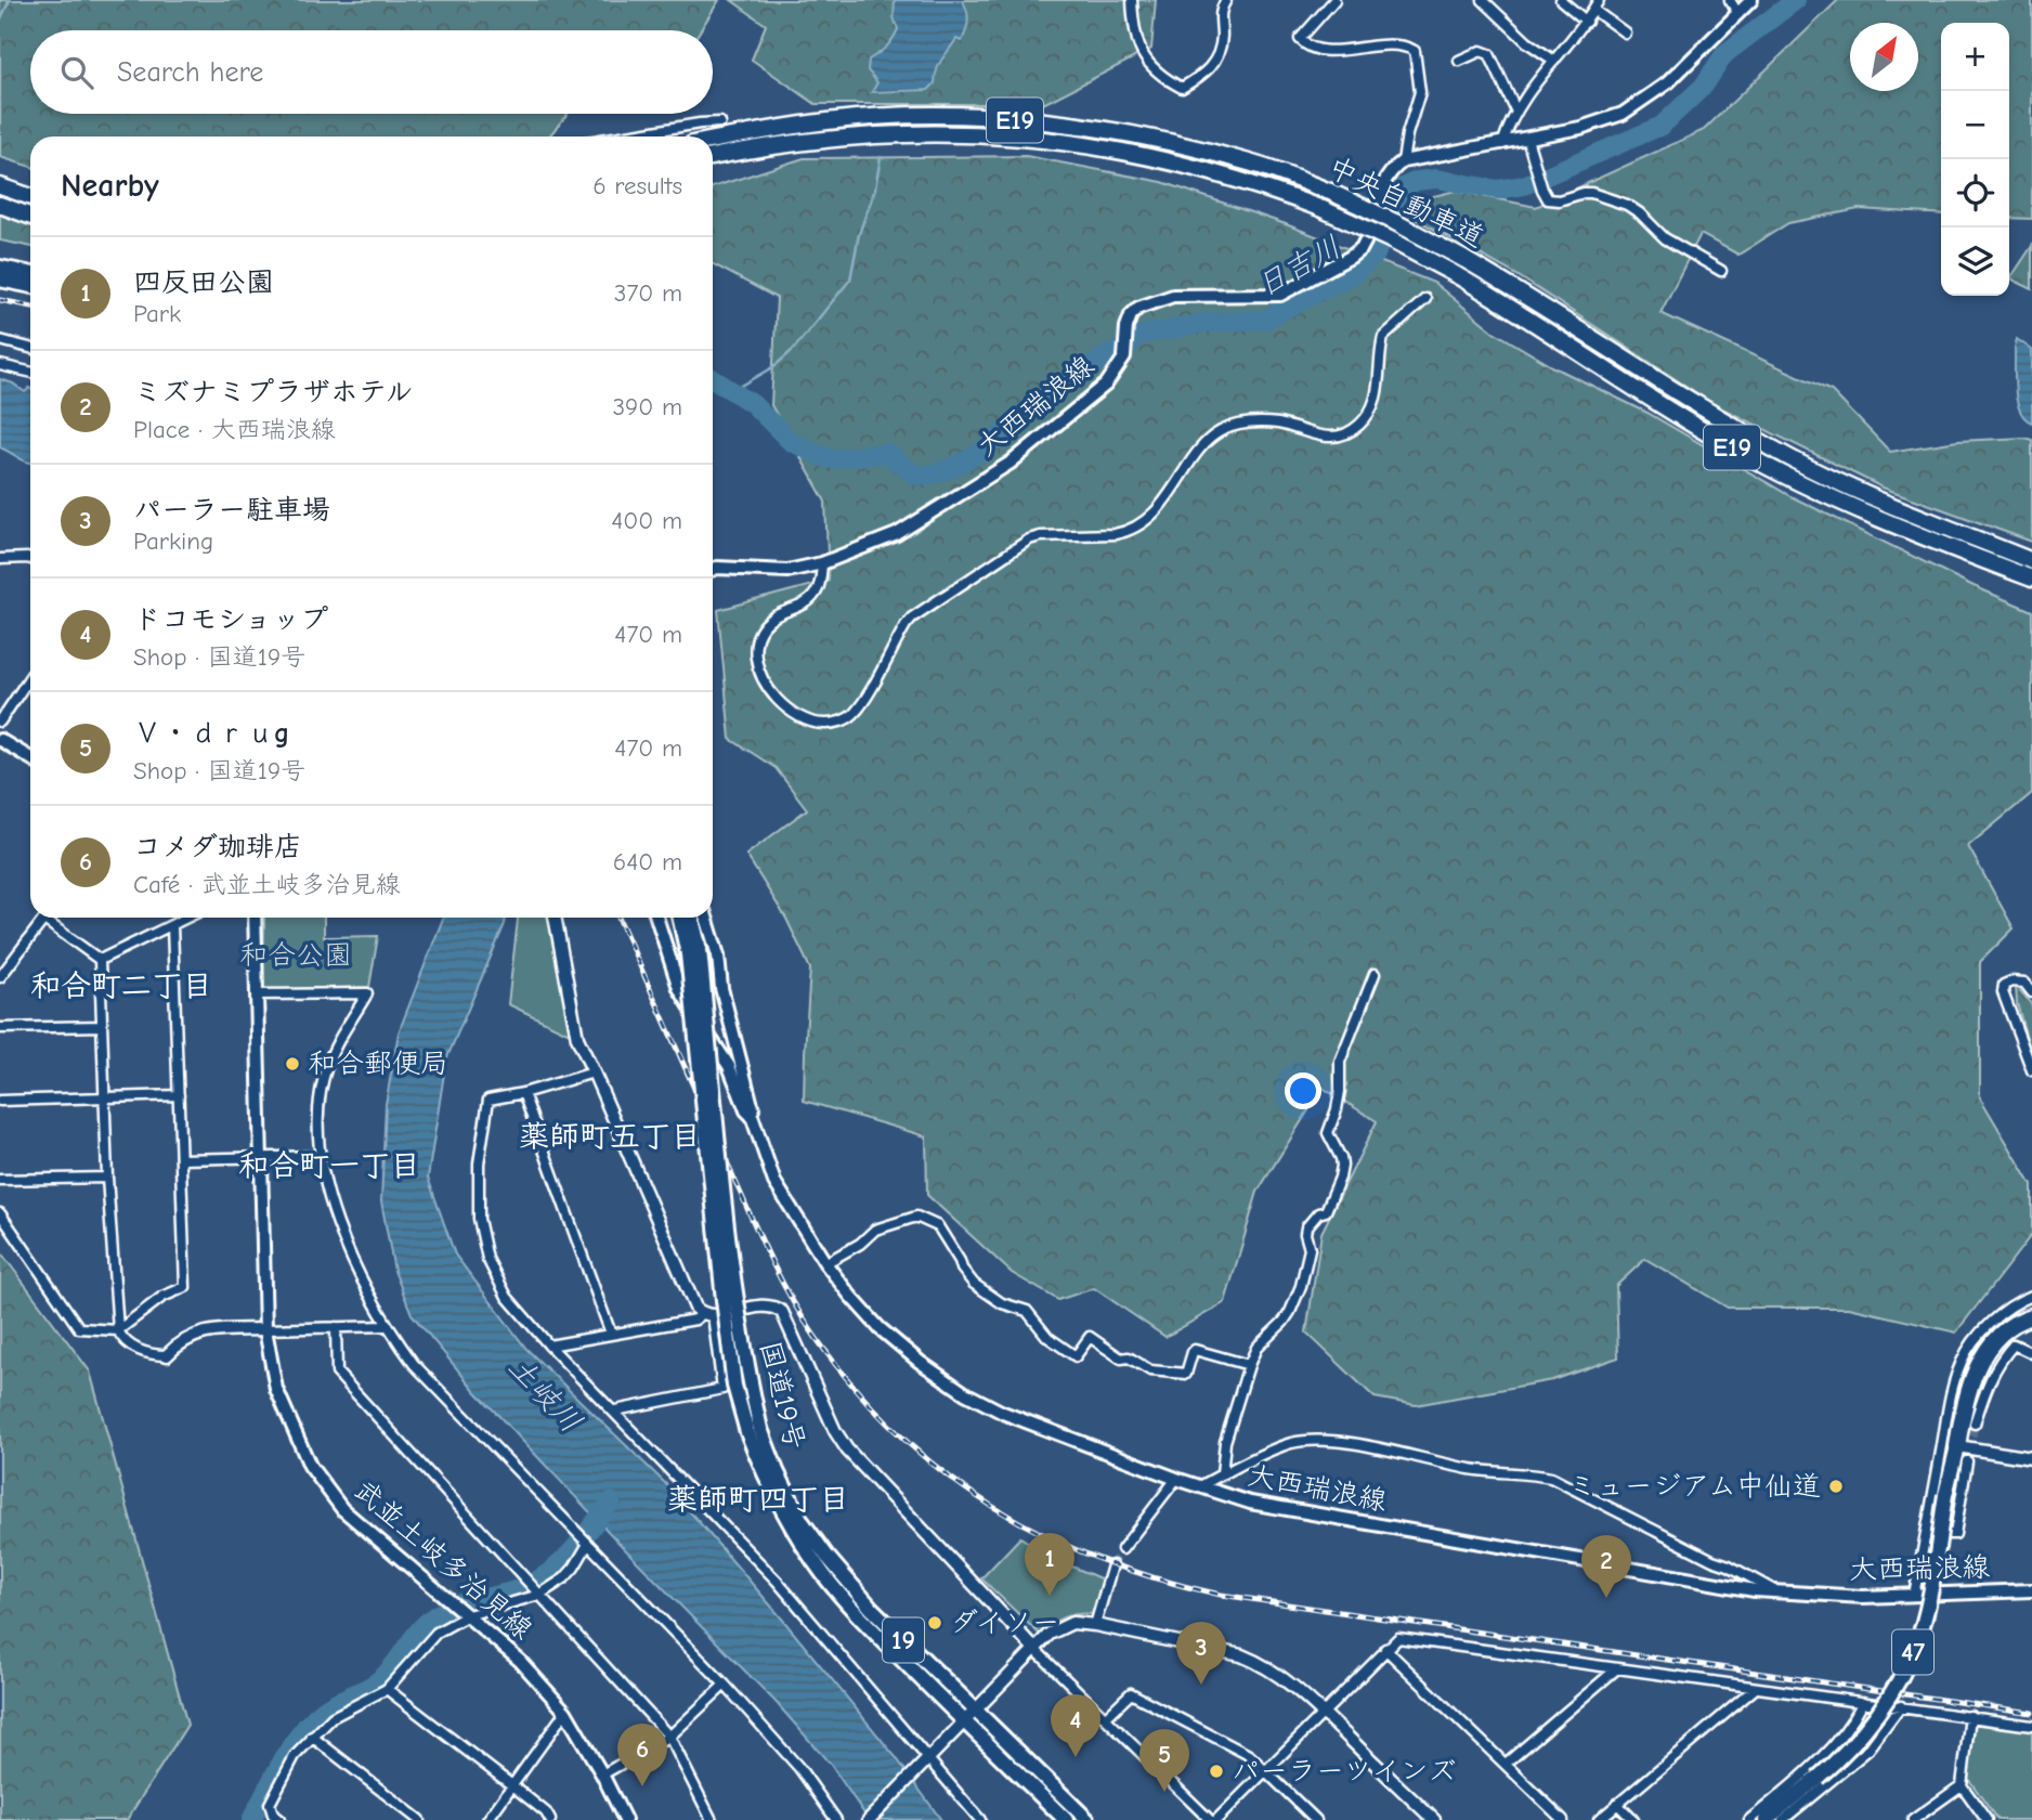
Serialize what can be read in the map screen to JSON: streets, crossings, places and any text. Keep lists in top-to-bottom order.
{
  "streets": {
    "highway": ["E19", "中央自動車道"],
    "main road": [
      "大西瑞浪線",
      "国道19号",
      "武並土岐多治見線",
      "19",
      "47"
    ]
  },
  "districts": [
    "和合町二丁目",
    "薬師町五丁目",
    "和合町一丁目",
    "薬師町四丁目"
  ],
  "water": ["日吉川", "土岐川"],
  "parks": ["和合公園"],
  "places": [
    "和合郵便局",
    "ミュージアム中仙道",
    "ダイソー",
    "パーラーツインズ"
  ],
  "north": "top right",
  "page": {
    "map_buttons": ["+", "−"],
    "search": "Search here",
    "heading": ["Nearby", "6 results"],
    "list": [
      {
        "mark": "1",
        "name": "四反田公園",
        "note": "Park",
        "value": "370 m"
      },
      {
        "mark": "2",
        "name": "ミズナミプラザホテル",
        "note": "Place · 大西瑞浪線",
        "value": "390 m"
      },
      {
        "mark": "3",
        "name": "パーラー駐車場",
        "note": "Parking",
        "value": "400 m"
      },
      {
        "mark": "4",
        "name": "ドコモショップ",
        "note": "Shop · 国道19号",
        "value": "470 m"
      },
      {
        "mark": "5",
        "name": "Ｖ・ｄｒｕg",
        "note": "Shop · 国道19号",
        "value": "470 m"
      },
      {
        "mark": "6",
        "name": "コメダ珈琲店",
        "note": "Café · 武並土岐多治見線",
        "value": "640 m"
      }
    ],
    "pins": [
      "1",
      "2",
      "3",
      "4",
      "6",
      "5"
    ]
  }
}
